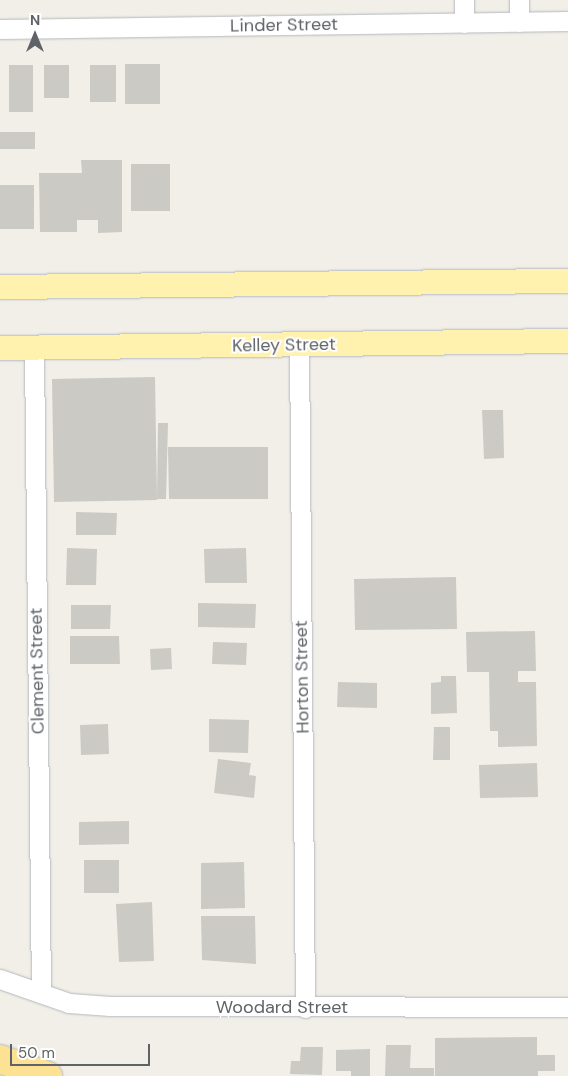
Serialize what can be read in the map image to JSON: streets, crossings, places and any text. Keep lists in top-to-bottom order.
{
  "streets": {
    "main road": ["Kelley Street"],
    "street": [
      "Linder Street",
      "Clement Street",
      "Horton Street",
      "Woodard Street"
    ]
  },
  "crossings": [
    ["Kelley Street", "Clement Street"],
    ["Kelley Street", "Horton Street"],
    ["Clement Street", "Woodard Street"],
    ["Horton Street", "Woodard Street"]
  ],
  "scale_bar": "50 m",
  "north": "top"
}
